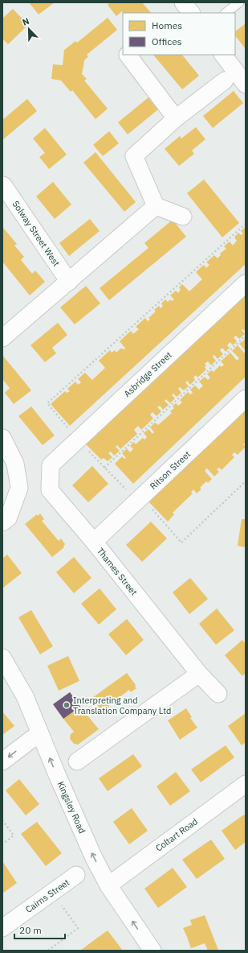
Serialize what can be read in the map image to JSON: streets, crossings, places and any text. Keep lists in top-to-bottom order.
{
  "streets": {
    "street": [
      "Solway Street West",
      "Asbridge Street",
      "Ritson Street",
      "Thames Street",
      "Kingsley Road",
      "Coltart Road",
      "Cairns Street"
    ]
  },
  "crossings": [
    ["Asbridge Street", "Thames Street"],
    ["Ritson Street", "Thames Street"],
    ["Kingsley Road", "Coltart Road"]
  ],
  "one_way": ["Kingsley Road"],
  "places": ["Interpreting and Translation Company Ltd"],
  "legend": ["Homes", "Offices"],
  "scale_bar": "20 m",
  "north": "top left"
}
